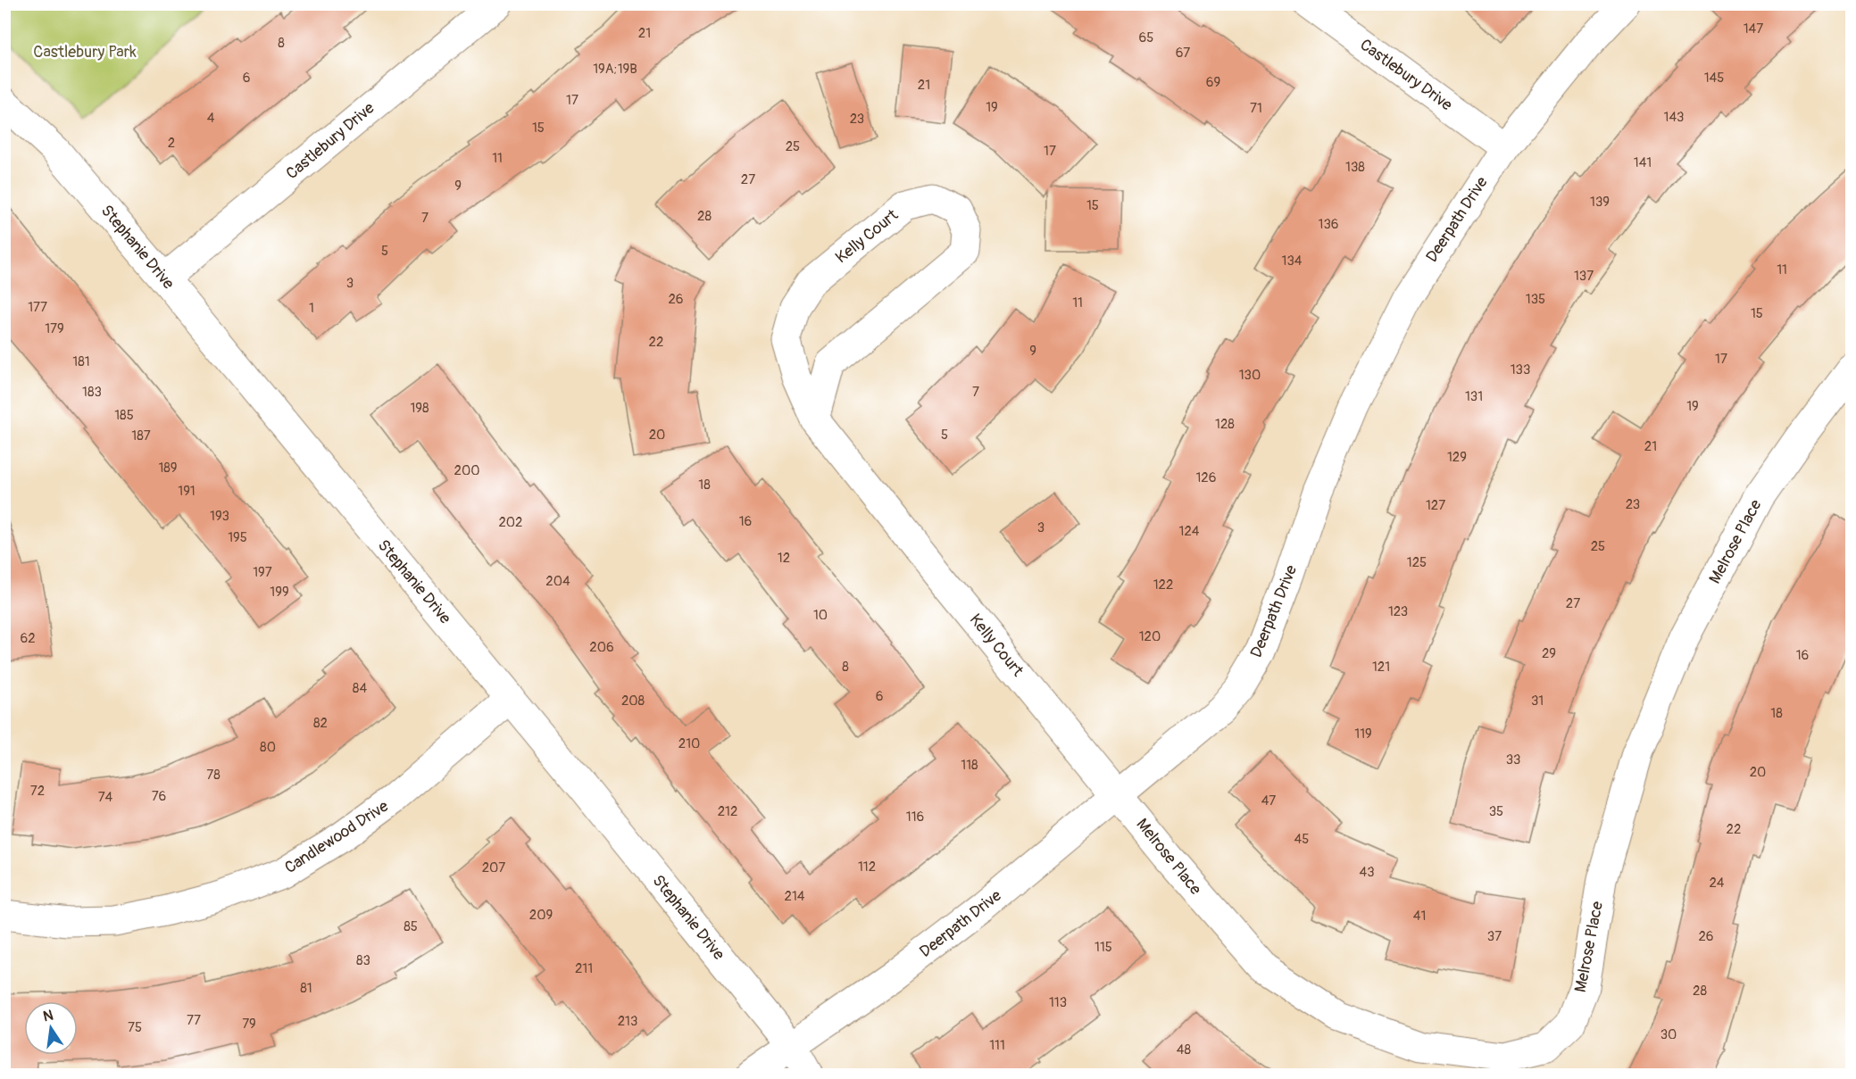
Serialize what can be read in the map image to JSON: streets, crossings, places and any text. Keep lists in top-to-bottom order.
{
  "streets": {
    "street": [
      "Castlebury Drive",
      "Deerpath Drive",
      "Kelly Court",
      "Stephanie Drive",
      "Melrose Place",
      "Candlewood Drive"
    ]
  },
  "crossings": [
    ["Castlebury Drive", "Deerpath Drive"],
    ["Castlebury Drive", "Stephanie Drive"],
    ["Deerpath Drive", "Kelly Court"],
    ["Deerpath Drive", "Stephanie Drive"],
    ["Deerpath Drive", "Melrose Place"],
    ["Kelly Court", "Melrose Place"],
    ["Stephanie Drive", "Candlewood Drive"]
  ],
  "parks": ["Castlebury Park"],
  "house_numbers": [
    "147",
    "21",
    "65",
    "8",
    "67",
    "19A;19B",
    "6",
    "145",
    "69",
    "21",
    "17",
    "19",
    "71",
    "143",
    "4",
    "23",
    "15",
    "2",
    "25",
    "17",
    "11",
    "141",
    "138",
    "27",
    "9",
    "139",
    "15",
    "28",
    "7",
    "136",
    "5",
    "134",
    "11",
    "137",
    "3",
    "26",
    "135",
    "11",
    "177",
    "1",
    "15",
    "179",
    "22",
    "9",
    "17",
    "181",
    "133",
    "130",
    "183",
    "7",
    "131",
    "19",
    "198",
    "185",
    "128",
    "20",
    "5",
    "187",
    "21",
    "129",
    "189",
    "200",
    "126",
    "18",
    "191",
    "23",
    "127",
    "193",
    "16",
    "202",
    "3",
    "124",
    "195",
    "25",
    "12",
    "125",
    "197",
    "204",
    "122",
    "199",
    "27",
    "123",
    "10",
    "120",
    "62",
    "206",
    "29",
    "16",
    "8",
    "121",
    "84",
    "6",
    "208",
    "31",
    "18",
    "82",
    "119",
    "210",
    "80",
    "33",
    "118",
    "20",
    "78",
    "72",
    "76",
    "74",
    "47",
    "212",
    "35",
    "116",
    "22",
    "45",
    "112",
    "207",
    "43",
    "24",
    "214",
    "209",
    "41",
    "85",
    "37",
    "26",
    "115",
    "83",
    "211",
    "81",
    "28",
    "113",
    "77",
    "213",
    "79",
    "75",
    "30",
    "111",
    "48"
  ],
  "north": "top"
}
